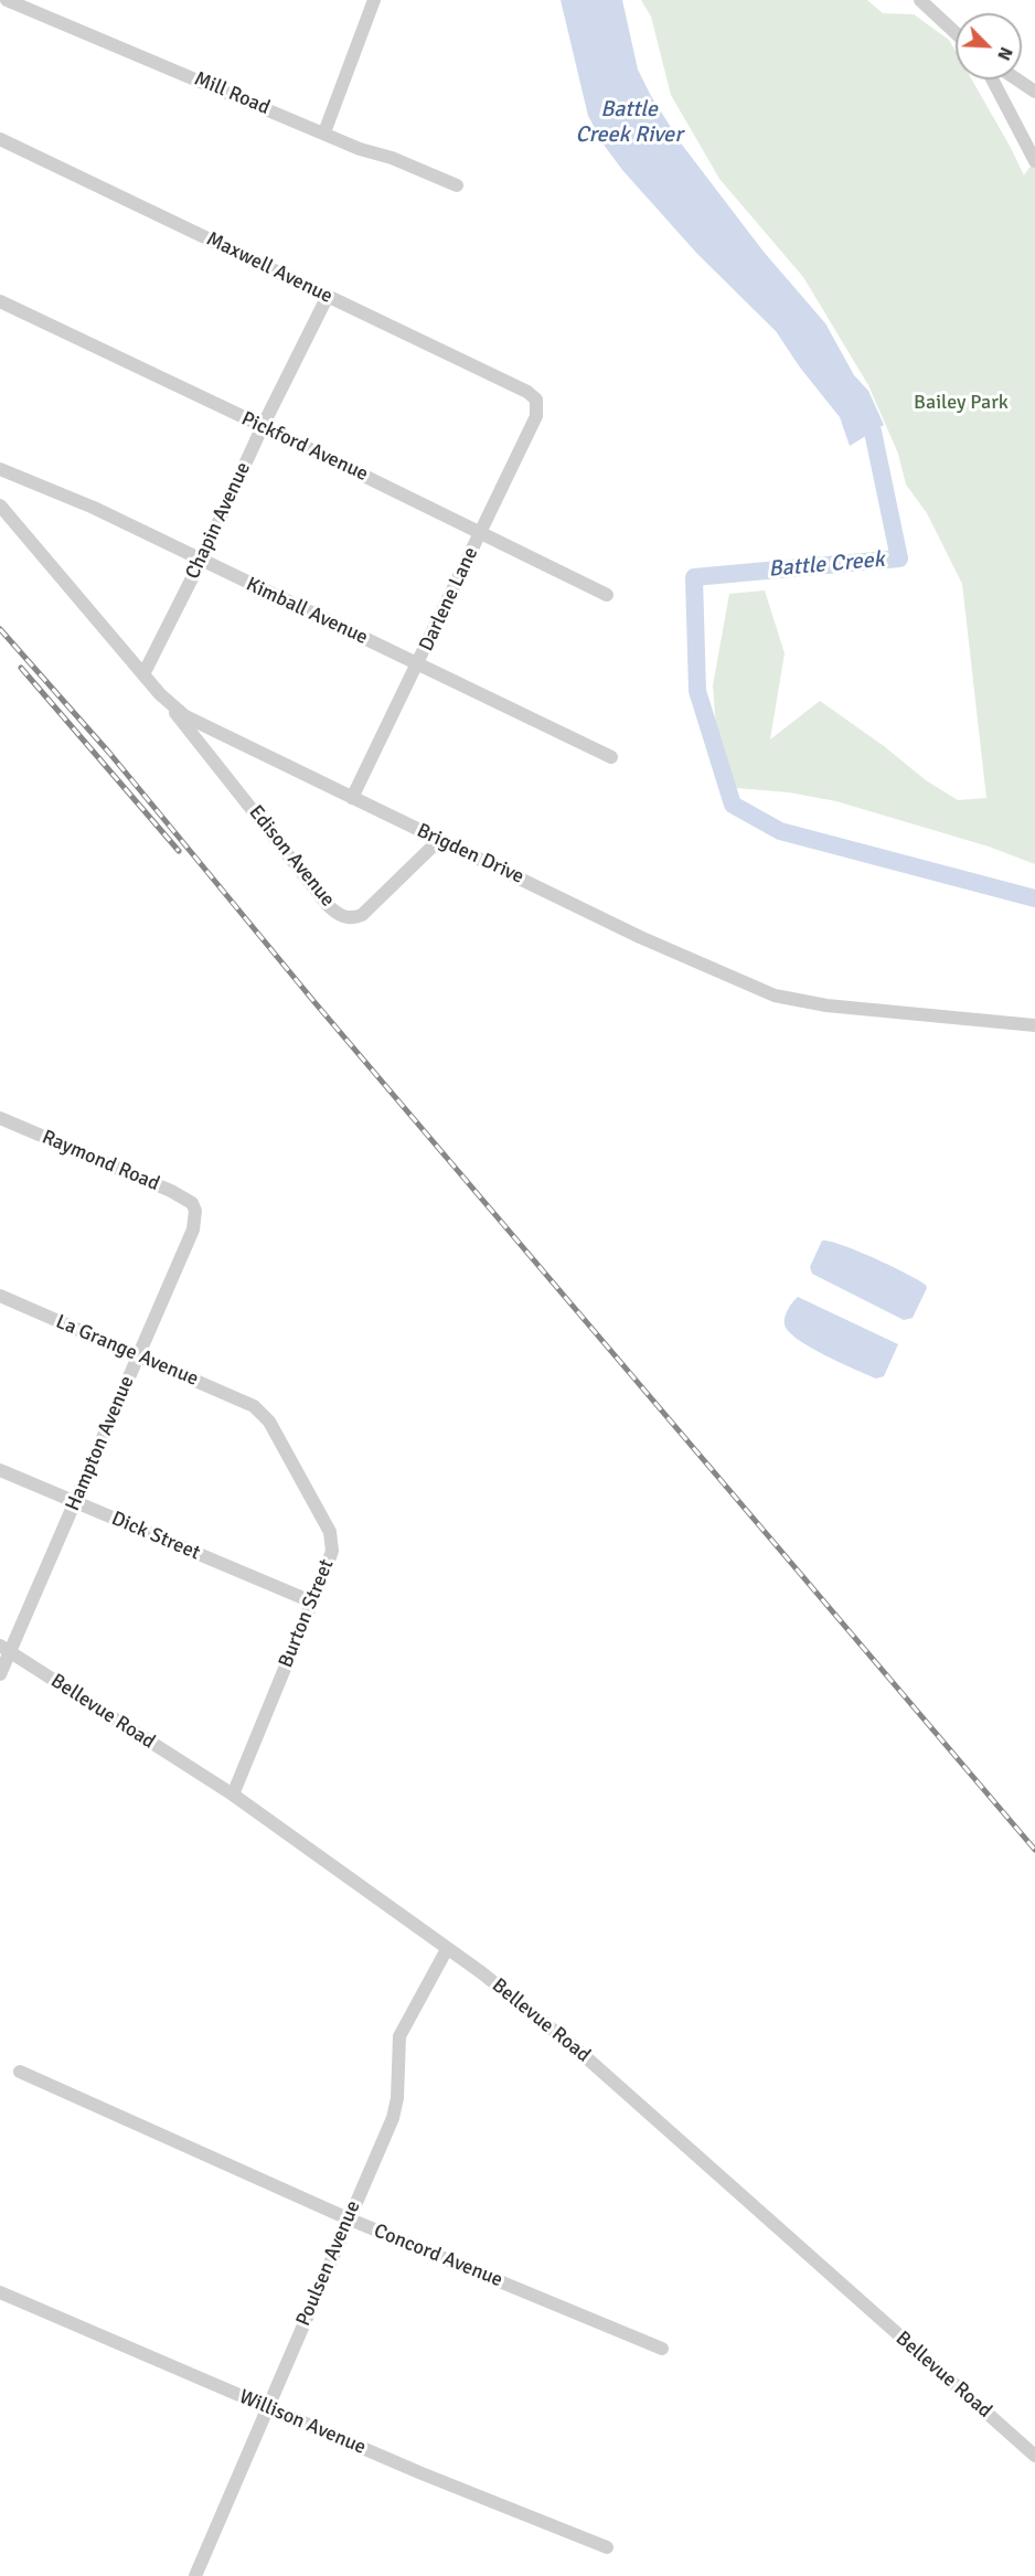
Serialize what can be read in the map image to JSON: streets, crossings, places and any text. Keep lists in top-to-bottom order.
{
  "streets": {
    "street": [
      "Mill Road",
      "Maxwell Avenue",
      "Pickford Avenue",
      "Chapin Avenue",
      "Darlene Lane",
      "Kimball Avenue",
      "Brigden Drive",
      "Edison Avenue",
      "Raymond Road",
      "La Grange Avenue",
      "Hampton Avenue",
      "Dick Street",
      "Burton Street",
      "Bellevue Road",
      "Concord Avenue",
      "Poulsen Avenue",
      "Willison Avenue"
    ]
  },
  "crossings": [
    ["Maxwell Avenue", "Chapin Avenue"],
    ["Maxwell Avenue", "Darlene Lane"],
    ["Pickford Avenue", "Chapin Avenue"],
    ["Pickford Avenue", "Darlene Lane"],
    ["Chapin Avenue", "Kimball Avenue"],
    ["Chapin Avenue", "Brigden Drive"],
    ["Darlene Lane", "Kimball Avenue"],
    ["Darlene Lane", "Brigden Drive"],
    ["Brigden Drive", "Edison Avenue"],
    ["Raymond Road", "Hampton Avenue"],
    ["La Grange Avenue", "Hampton Avenue"],
    ["La Grange Avenue", "Burton Street"],
    ["Hampton Avenue", "Dick Street"],
    ["Hampton Avenue", "Bellevue Road"],
    ["Dick Street", "Burton Street"],
    ["Burton Street", "Bellevue Road"],
    ["Bellevue Road", "Poulsen Avenue"],
    ["Concord Avenue", "Poulsen Avenue"],
    ["Poulsen Avenue", "Willison Avenue"]
  ],
  "water": ["Battle Creek River", "Battle Creek"],
  "parks": ["Bailey Park"],
  "north": "bottom right"
}
